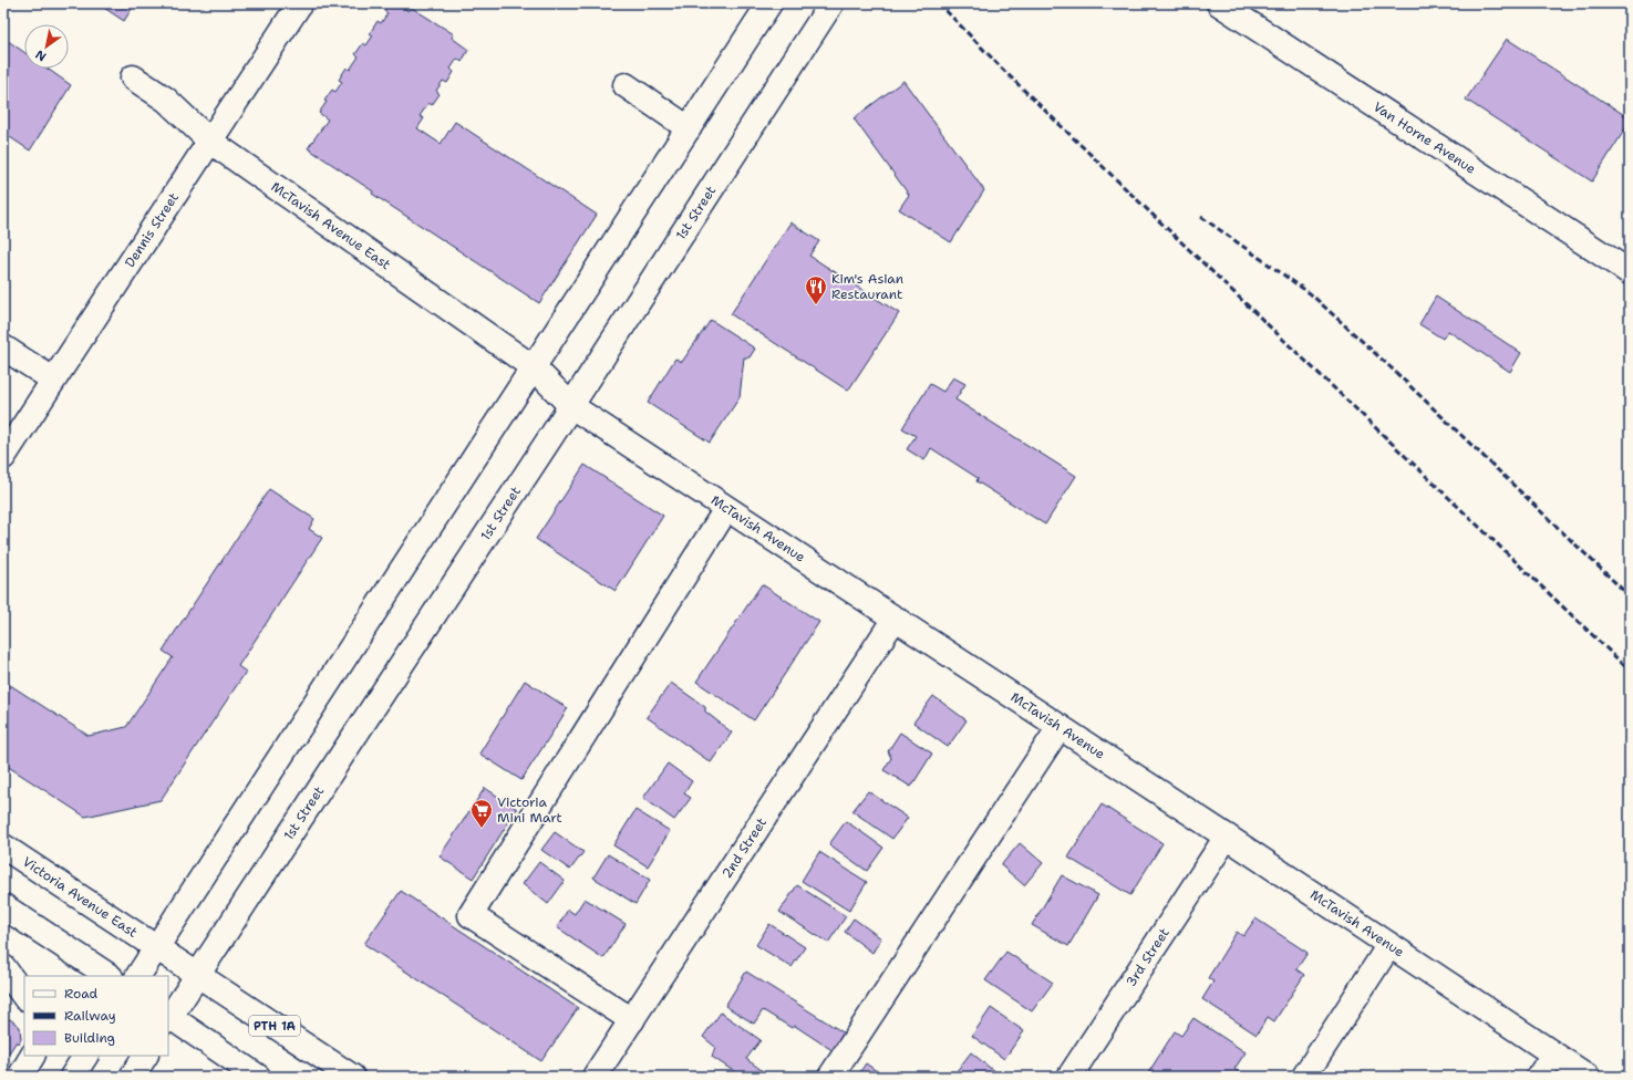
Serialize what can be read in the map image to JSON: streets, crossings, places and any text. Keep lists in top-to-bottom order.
{
  "streets": {
    "street": [
      "Van Horne Avenue",
      "1st Street",
      "McTavish Avenue East",
      "Dennis Street",
      "McTavish Avenue",
      "2nd Street",
      "Victoria Avenue East",
      "3rd Street",
      "PTH 1A"
    ]
  },
  "crossings": [
    ["1st Street", "McTavish Avenue"],
    ["1st Street", "PTH 1A"],
    ["McTavish Avenue East", "Dennis Street"],
    ["McTavish Avenue East", "McTavish Avenue"],
    ["McTavish Avenue", "2nd Street"],
    ["McTavish Avenue", "3rd Street"],
    ["Victoria Avenue East", "PTH 1A"]
  ],
  "places": {
    "restaurant": ["Kim's Asian Restaurant"],
    "supermarket": ["Victoria Mini Mart"]
  },
  "legend": ["Road", "Railway", "Building"],
  "north": "bottom left"
}
